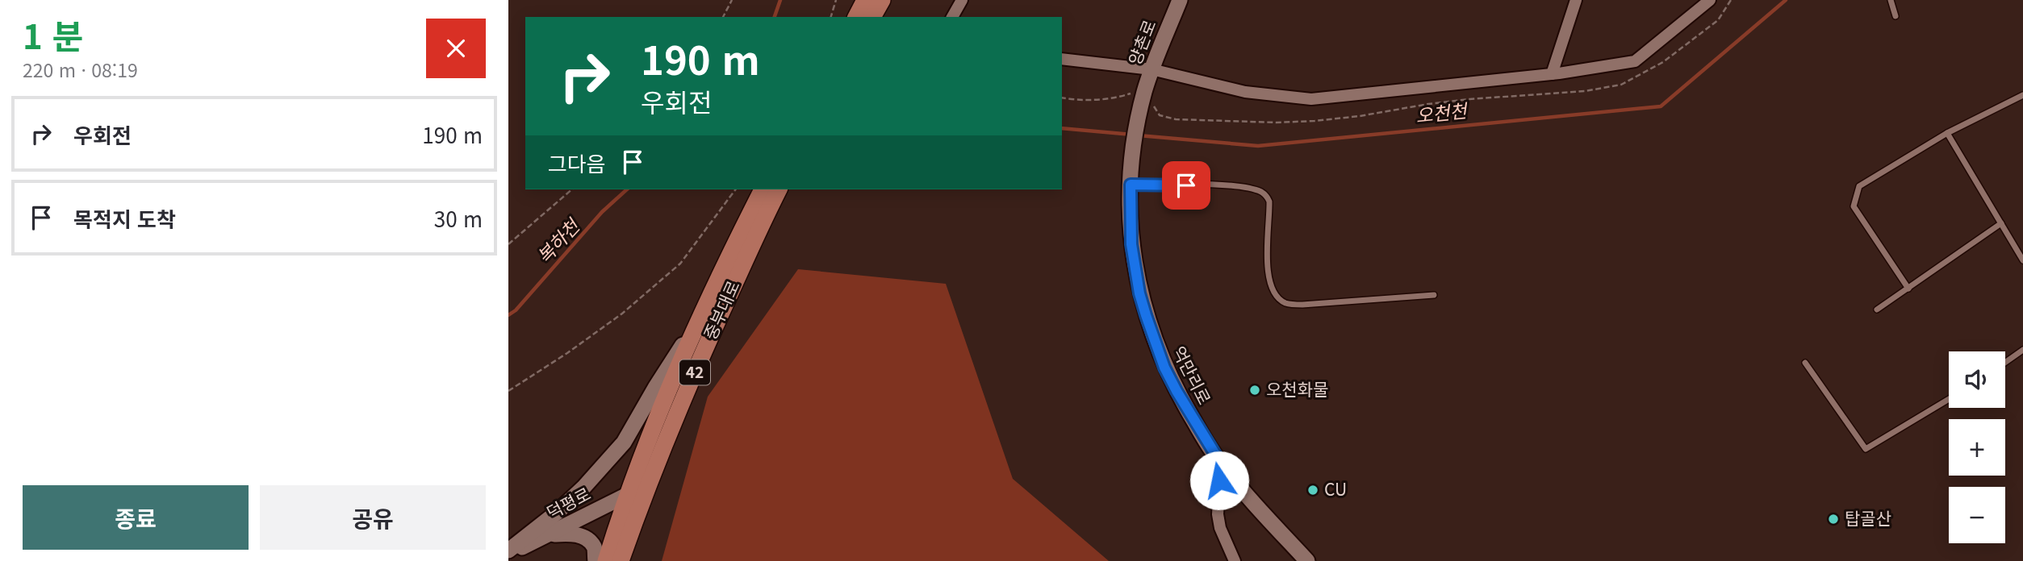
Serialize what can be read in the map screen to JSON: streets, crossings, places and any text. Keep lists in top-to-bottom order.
{
  "streets": {
    "main road": ["중부대로", "42"],
    "street": ["양촌로", "억만리로", "덕평로"]
  },
  "crossings": [
    ["양촌로", "억만리로"],
    ["중부대로", "덕평로"]
  ],
  "water": ["오천천", "복하천"],
  "places": ["오천화물", "CU", "탑골산"],
  "page": {
    "heading": ["1 분", "220 m · 08:19"],
    "turn": ["190 m", "우회전"],
    "list": [
      {
        "name": "우회전",
        "value": "190 m"
      },
      {
        "name": "목적지 도착",
        "value": "30 m"
      }
    ],
    "then": "그다음",
    "map_buttons": ["+", "−"],
    "buttons": ["종료", "공유"]
  }
}
